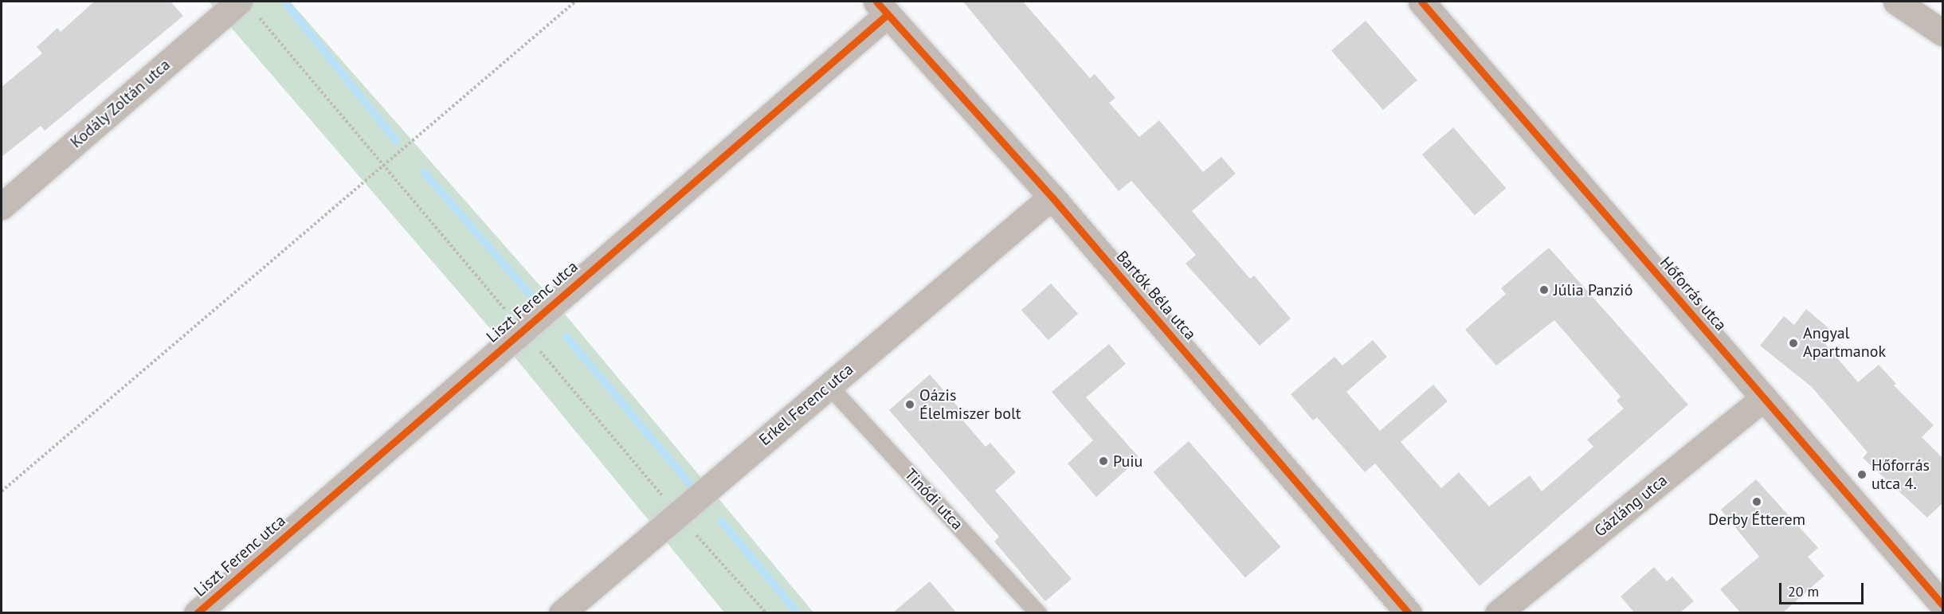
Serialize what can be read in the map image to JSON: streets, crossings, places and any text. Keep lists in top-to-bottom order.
{
  "streets": {
    "street": [
      "Kodály Zoltán utca",
      "Hőforrás utca",
      "Bartók Béla utca",
      "Liszt Ferenc utca",
      "Erkel Ferenc utca",
      "Gázláng utca"
    ],
    "lane": ["Tinódi utca"]
  },
  "crossings": [
    ["Hőforrás utca", "Gázláng utca"],
    ["Bartók Béla utca", "Liszt Ferenc utca"],
    ["Bartók Béla utca", "Erkel Ferenc utca"],
    ["Erkel Ferenc utca", "Tinódi utca"]
  ],
  "places": [
    "Júlia Panzió",
    "Angyal Apartmanok",
    "Oázis Élelmiszer bolt",
    "Puiu",
    "Hőforrás utca 4.",
    "Derby Étterem"
  ],
  "scale_bar": "20 m"
}
